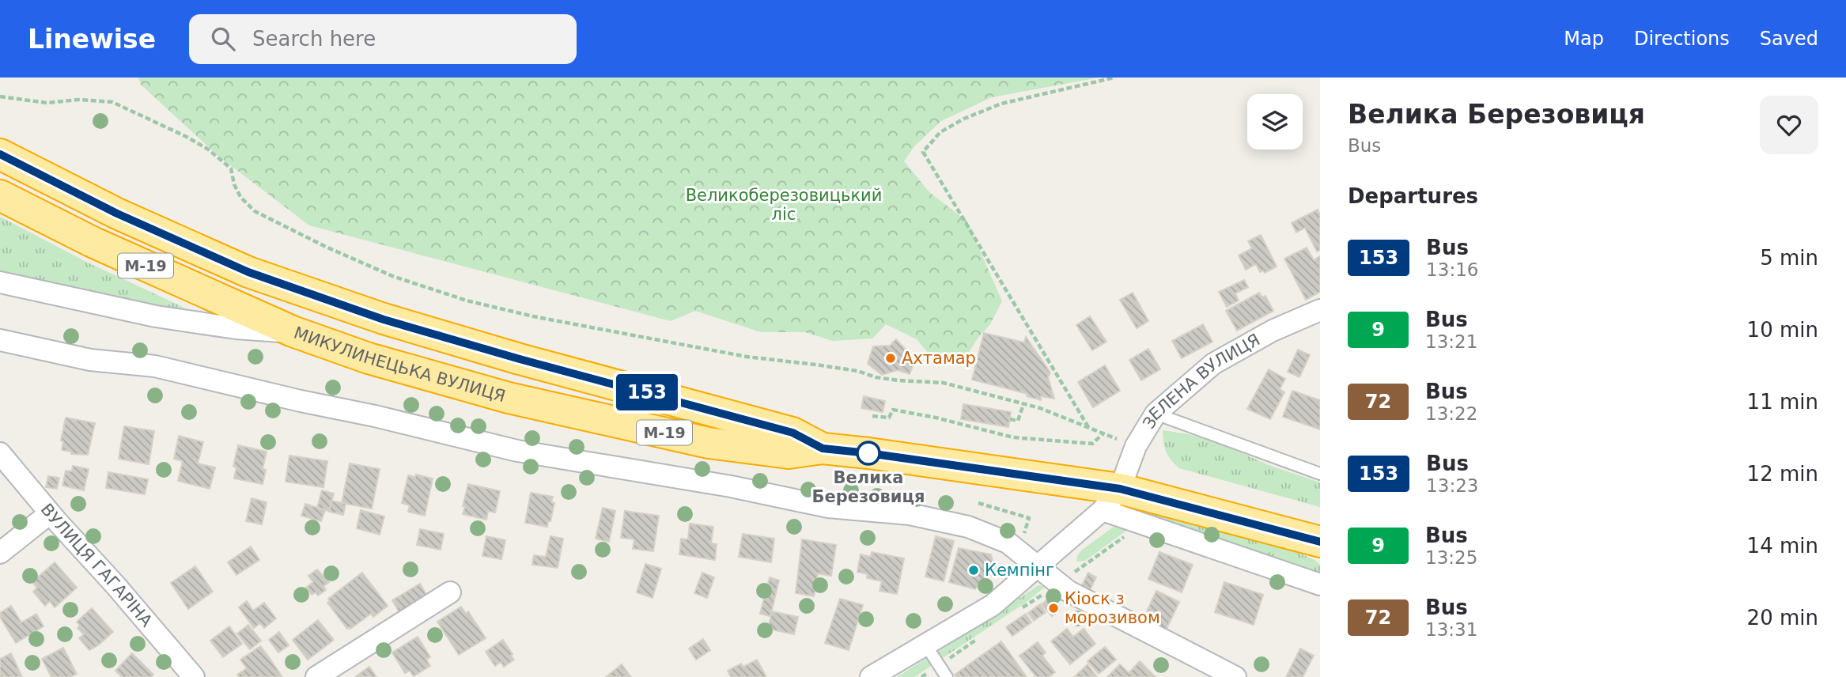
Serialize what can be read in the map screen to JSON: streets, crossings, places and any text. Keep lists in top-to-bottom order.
{
  "streets": {
    "highway": ["М-19", "МИКУЛИНЕЦЬКА ВУЛИЦЯ"],
    "street": ["ЗЕЛЕНА ВУЛИЦЯ", "ВУЛИЦЯ ГАГАРІНА"]
  },
  "crossings": [
    ["МИКУЛИНЕЦЬКА ВУЛИЦЯ", "ЗЕЛЕНА ВУЛИЦЯ"]
  ],
  "parks": ["Великоберезовицький ліс"],
  "places": [
    "Ахтамар",
    "Велика Березовиця",
    "Кемпінг",
    "Кіоск з морозивом"
  ],
  "lines": ["bus line 153"],
  "page": {
    "header": "Linewise",
    "search": "Search here",
    "nav": ["Map", "Directions", "Saved"],
    "on_map": "153",
    "heading": [
      ["Велика Березовиця", "Bus"],
      "Departures"
    ],
    "list": [
      {
        "mark": "153",
        "name": "Bus",
        "note": "13:16",
        "value": "5 min"
      },
      {
        "mark": "9",
        "name": "Bus",
        "note": "13:21",
        "value": "10 min"
      },
      {
        "mark": "72",
        "name": "Bus",
        "note": "13:22",
        "value": "11 min"
      },
      {
        "mark": "153",
        "name": "Bus",
        "note": "13:23",
        "value": "12 min"
      },
      {
        "mark": "9",
        "name": "Bus",
        "note": "13:25",
        "value": "14 min"
      },
      {
        "mark": "72",
        "name": "Bus",
        "note": "13:31",
        "value": "20 min"
      }
    ]
  }
}
